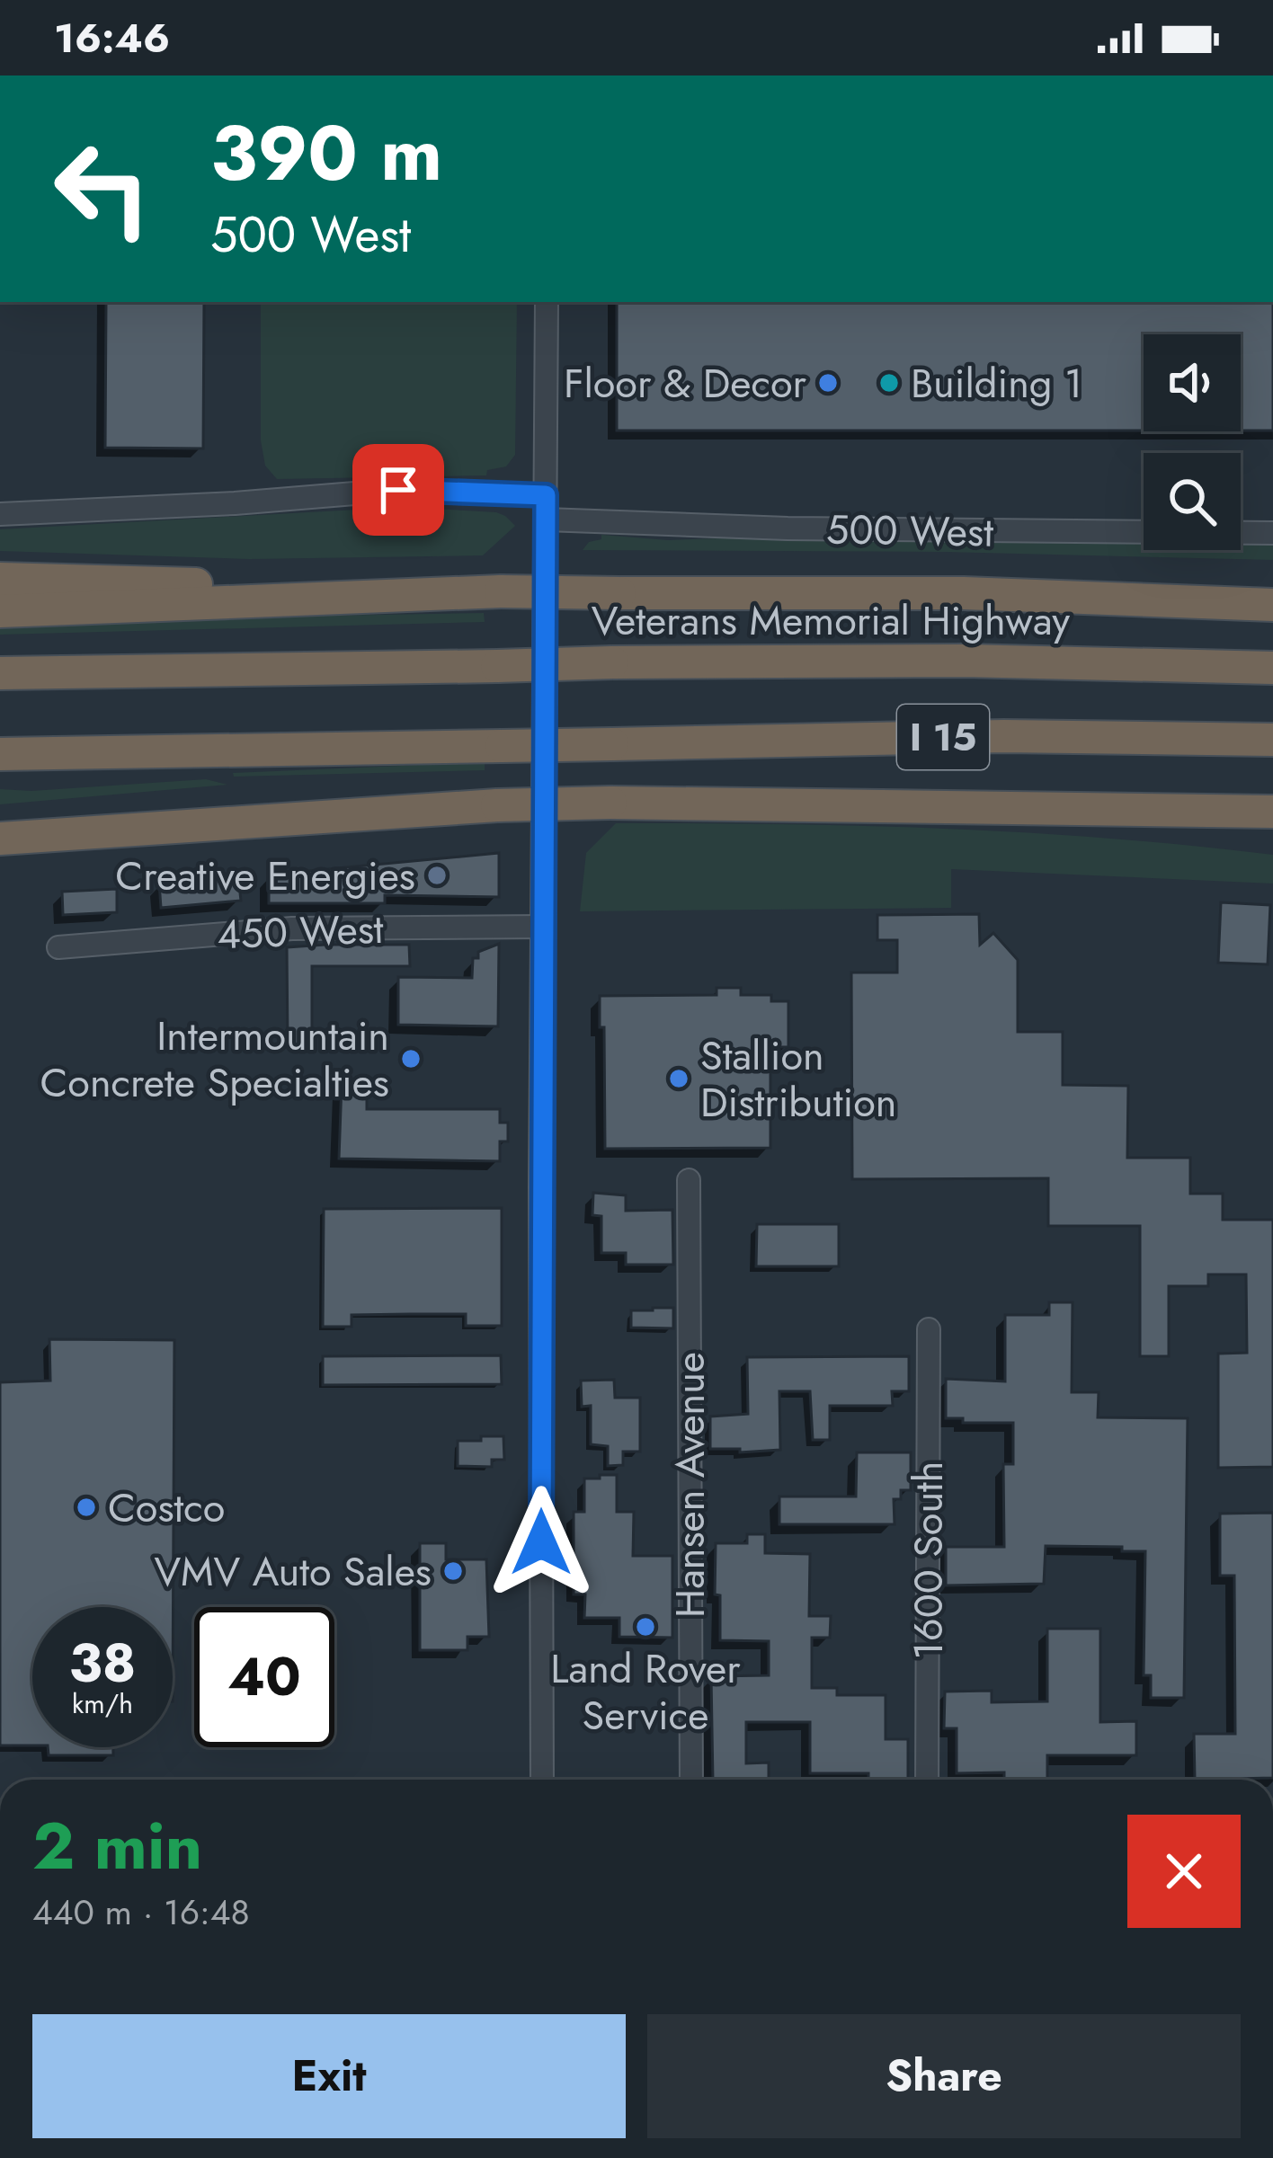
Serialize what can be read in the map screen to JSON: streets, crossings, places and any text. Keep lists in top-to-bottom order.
{
  "streets": {
    "highway": ["Veterans Memorial Highway", "I 15"],
    "street": [
      "500 West",
      "450 West",
      "Hansen Avenue",
      "1600 South"
    ]
  },
  "places": [
    "Floor & Decor",
    "Building 1",
    "Creative Energies",
    "Intermountain Concrete Specialties",
    "Stallion Distribution",
    "Costco",
    "VMV Auto Sales",
    "Land Rover Service"
  ],
  "page": {
    "status": "16:46",
    "turn": ["390 m", "500 West"],
    "speed": "38 km/h",
    "limit": "40",
    "heading": ["2 min", "440 m · 16:48"],
    "buttons": ["Exit", "Share"]
  }
}
